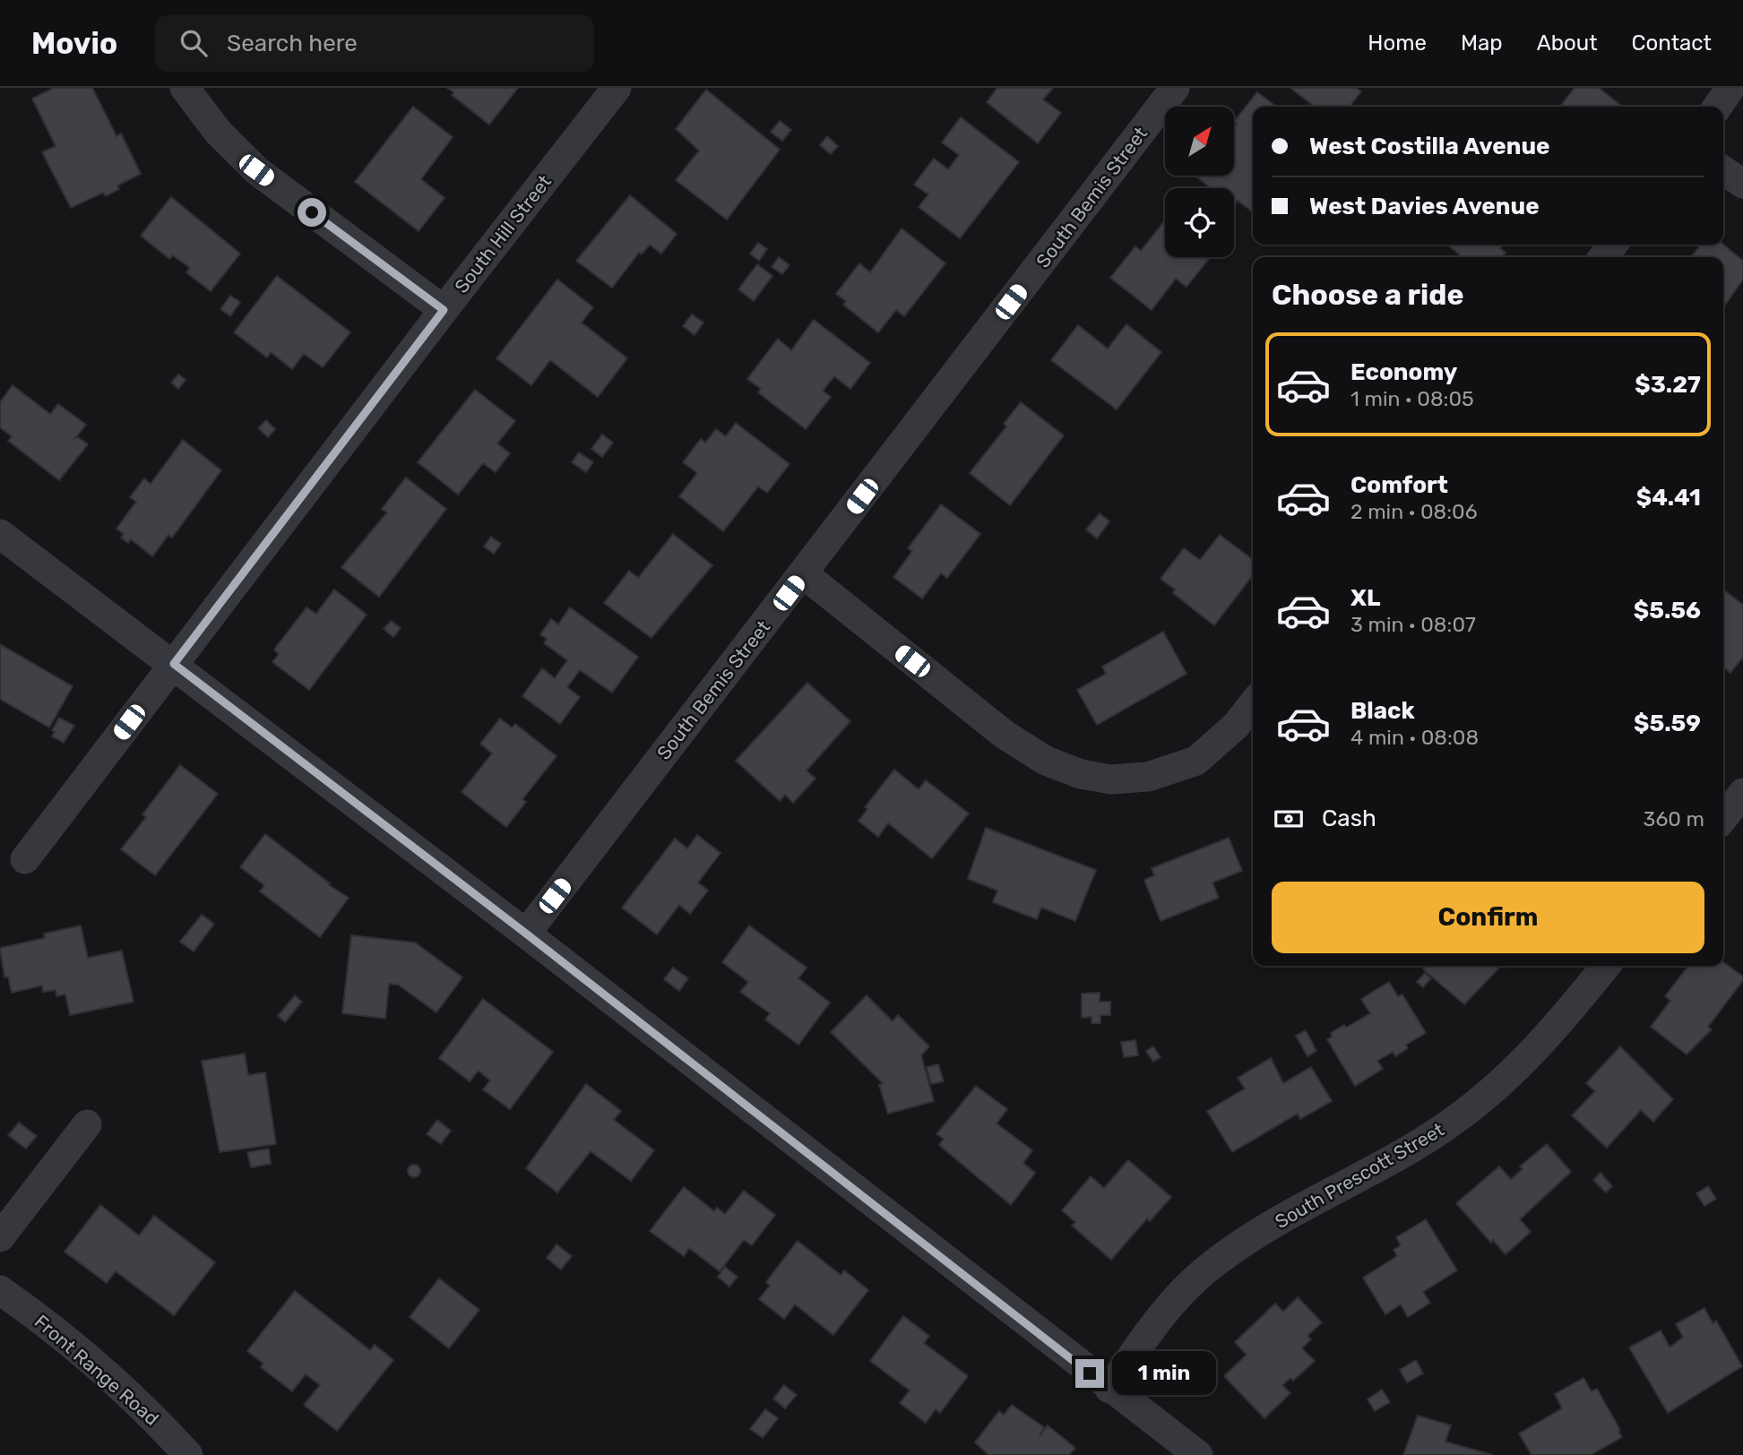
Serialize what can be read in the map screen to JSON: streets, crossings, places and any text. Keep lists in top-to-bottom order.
{
  "streets": {
    "street": [
      "South Bemis Street",
      "South Hill Street",
      "South Prescott Street",
      "Front Range Road"
    ]
  },
  "north": "top right",
  "page": {
    "header": "Movio",
    "search": "Search here",
    "nav": [
      "Home",
      "Map",
      "About",
      "Contact"
    ],
    "banner": ["West Costilla Avenue", "West Davies Avenue"],
    "heading": "Choose a ride",
    "list": [
      {
        "name": "Economy",
        "note": "1 min · 08:05",
        "value": "$3.27"
      },
      {
        "name": "Comfort",
        "note": "2 min · 08:06",
        "value": "$4.41"
      },
      {
        "name": "XL",
        "note": "3 min · 08:07",
        "value": "$5.56"
      },
      {
        "name": "Black",
        "note": "4 min · 08:08",
        "value": "$5.59"
      }
    ],
    "pay": ["Cash", "360 m"],
    "buttons": "Confirm",
    "bubble": "1 min"
  }
}
